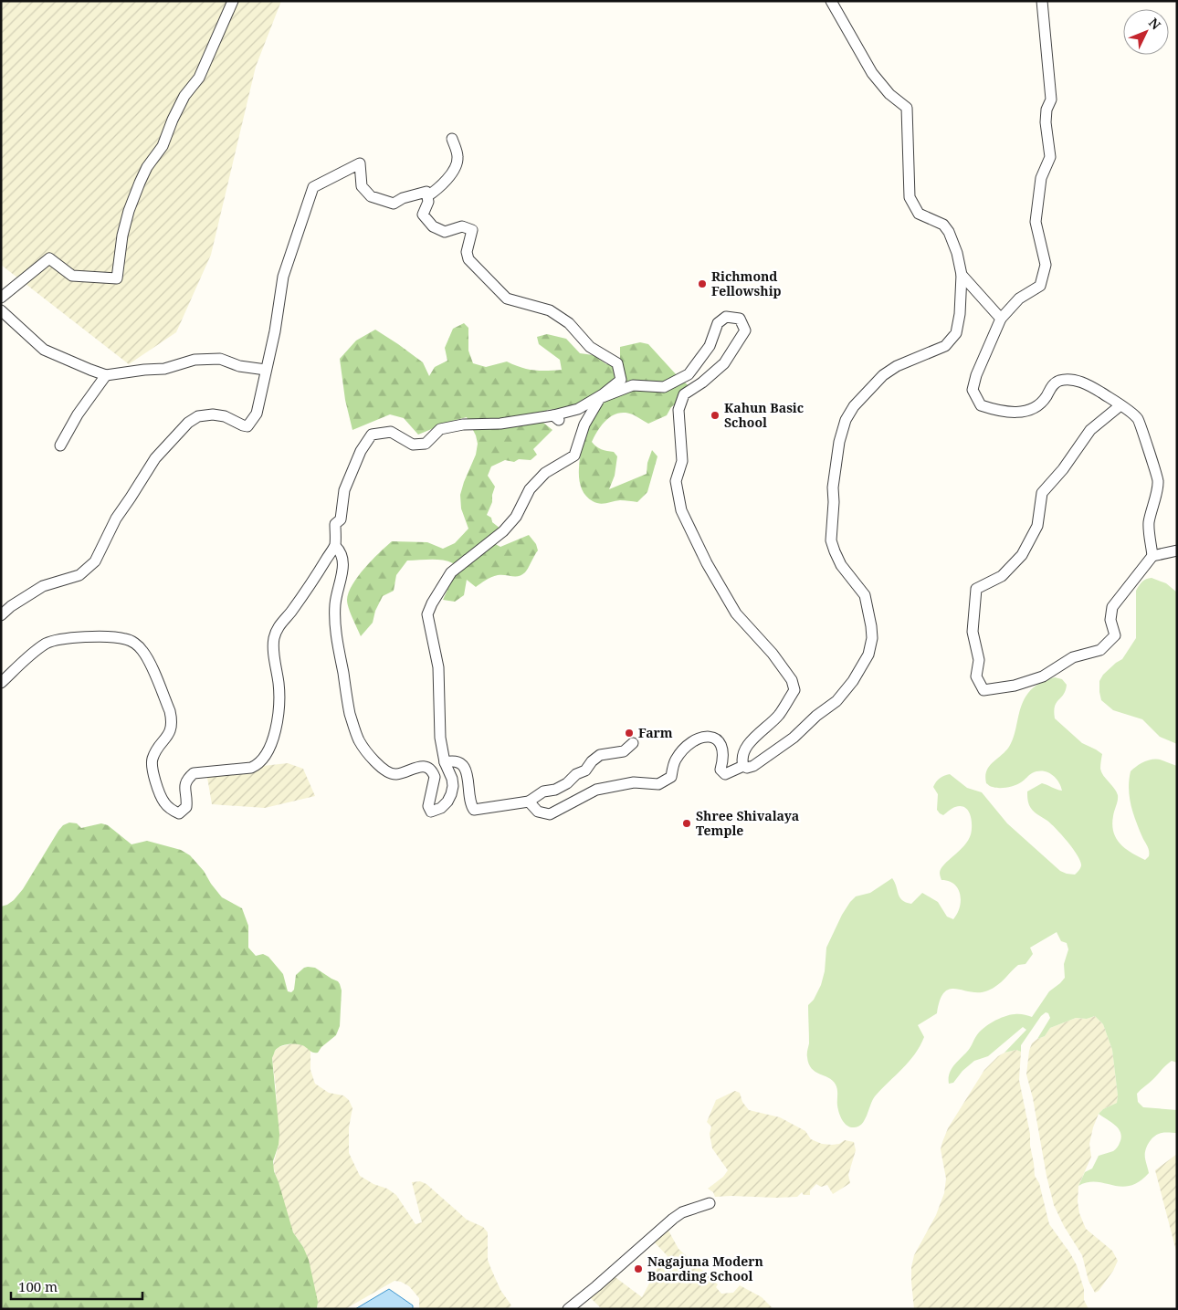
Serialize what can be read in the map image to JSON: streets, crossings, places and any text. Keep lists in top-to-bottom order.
{
  "places": [
    "Richmond Fellowship",
    "Kahun Basic School",
    "Farm",
    "Shree Shivalaya Temple",
    "Nagajuna Modern Boarding School"
  ],
  "scale_bar": "100 m",
  "north": "top right"
}
